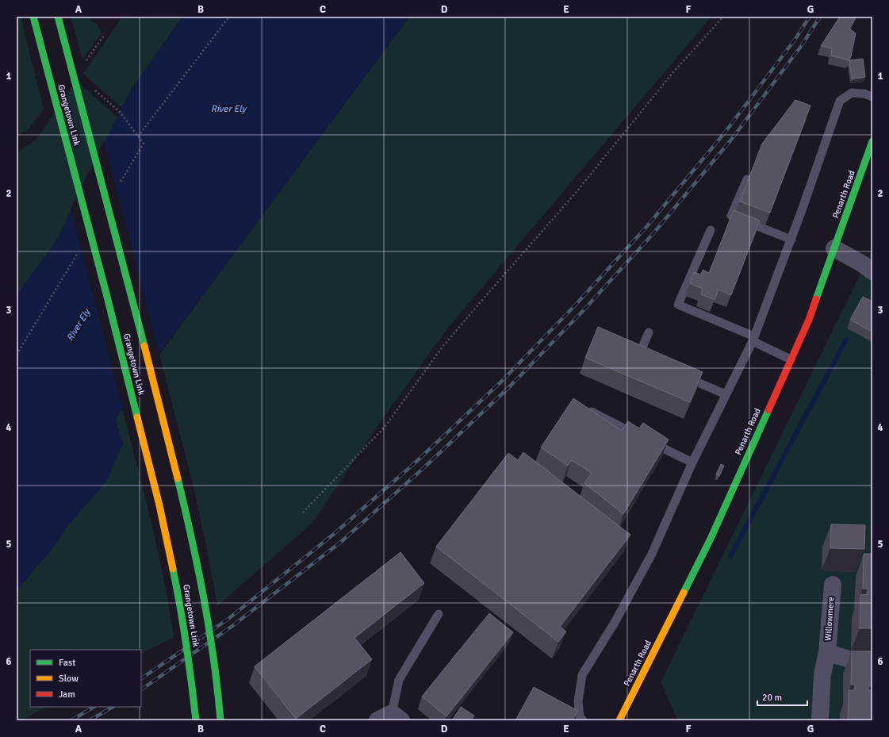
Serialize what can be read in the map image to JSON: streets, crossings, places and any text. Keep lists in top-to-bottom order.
{
  "streets": {
    "main road": ["Grangetown Link", "Penarth Road"],
    "street": ["Willowmere"]
  },
  "water": ["River Ely"],
  "legend": ["Fast", "Slow", "Jam"],
  "scale_bar": "20 m",
  "grid": {
    "columns": [
      "A",
      "B",
      "C",
      "D",
      "E",
      "F",
      "G"
    ],
    "rows": [
      "1",
      "2",
      "3",
      "4",
      "5",
      "6"
    ]
  }
}
